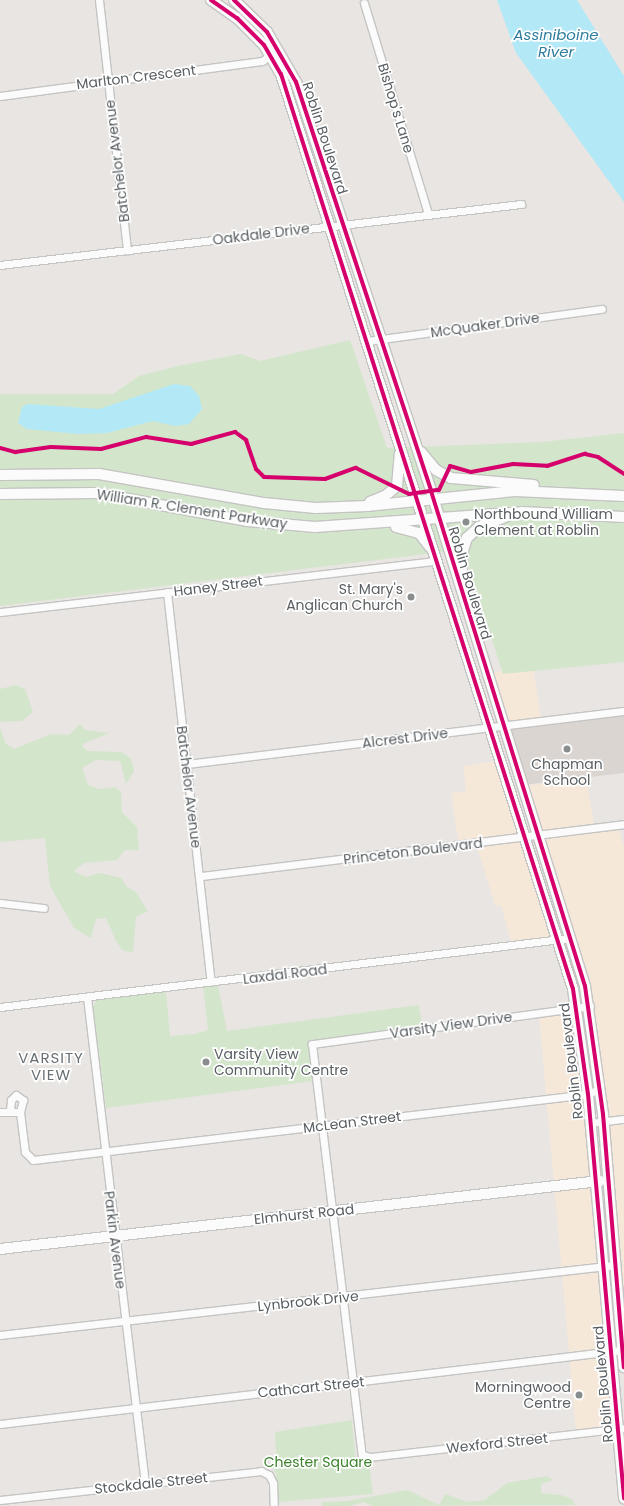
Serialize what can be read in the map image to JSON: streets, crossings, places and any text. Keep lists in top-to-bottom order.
{
  "streets": {
    "main road": ["Roblin Boulevard", "William R. Clement Parkway", "Elmhurst Road"],
    "street": [
      "Marlton Crescent",
      "Bishop's Lane",
      "Batchelor Avenue",
      "Oakdale Drive",
      "McQuaker Drive",
      "Haney Street",
      "Alcrest Drive",
      "Princeton Boulevard",
      "Laxdal Road",
      "Varsity View Drive",
      "McLean Street",
      "Parkin Avenue",
      "Lynbrook Drive",
      "Cathcart Street",
      "Wexford Street",
      "Stockdale Street"
    ]
  },
  "crossings": [
    ["Marlton Crescent", "Roblin Boulevard"],
    ["Marlton Crescent", "Batchelor Avenue"],
    ["Bishop's Lane", "Oakdale Drive"],
    ["Roblin Boulevard", "Oakdale Drive"],
    ["Roblin Boulevard", "McQuaker Drive"],
    ["Roblin Boulevard", "William R. Clement Parkway"],
    ["Roblin Boulevard", "Haney Street"],
    ["Roblin Boulevard", "Alcrest Drive"],
    ["Roblin Boulevard", "Princeton Boulevard"],
    ["Roblin Boulevard", "Laxdal Road"],
    ["Roblin Boulevard", "Varsity View Drive"],
    ["Roblin Boulevard", "McLean Street"],
    ["Roblin Boulevard", "Elmhurst Road"],
    ["Roblin Boulevard", "Lynbrook Drive"],
    ["Roblin Boulevard", "Cathcart Street"],
    ["Roblin Boulevard", "Wexford Street"],
    ["Batchelor Avenue", "Oakdale Drive"],
    ["Batchelor Avenue", "Haney Street"],
    ["Batchelor Avenue", "Alcrest Drive"],
    ["Batchelor Avenue", "Princeton Boulevard"],
    ["Batchelor Avenue", "Laxdal Road"],
    ["Laxdal Road", "Parkin Avenue"],
    ["Varsity View Drive", "McLean Street"],
    ["McLean Street", "Parkin Avenue"],
    ["Elmhurst Road", "Parkin Avenue"],
    ["Parkin Avenue", "Lynbrook Drive"],
    ["Parkin Avenue", "Cathcart Street"],
    ["Parkin Avenue", "Stockdale Street"],
    ["Cathcart Street", "Wexford Street"]
  ],
  "districts": ["VARSITY VIEW"],
  "water": ["Assiniboine River"],
  "parks": ["Chester Square"],
  "places": [
    "Northbound William Clement at Roblin",
    "St. Mary's Anglican Church",
    "Chapman School",
    "Varsity View Community Centre",
    "Morningwood Centre"
  ]
}
